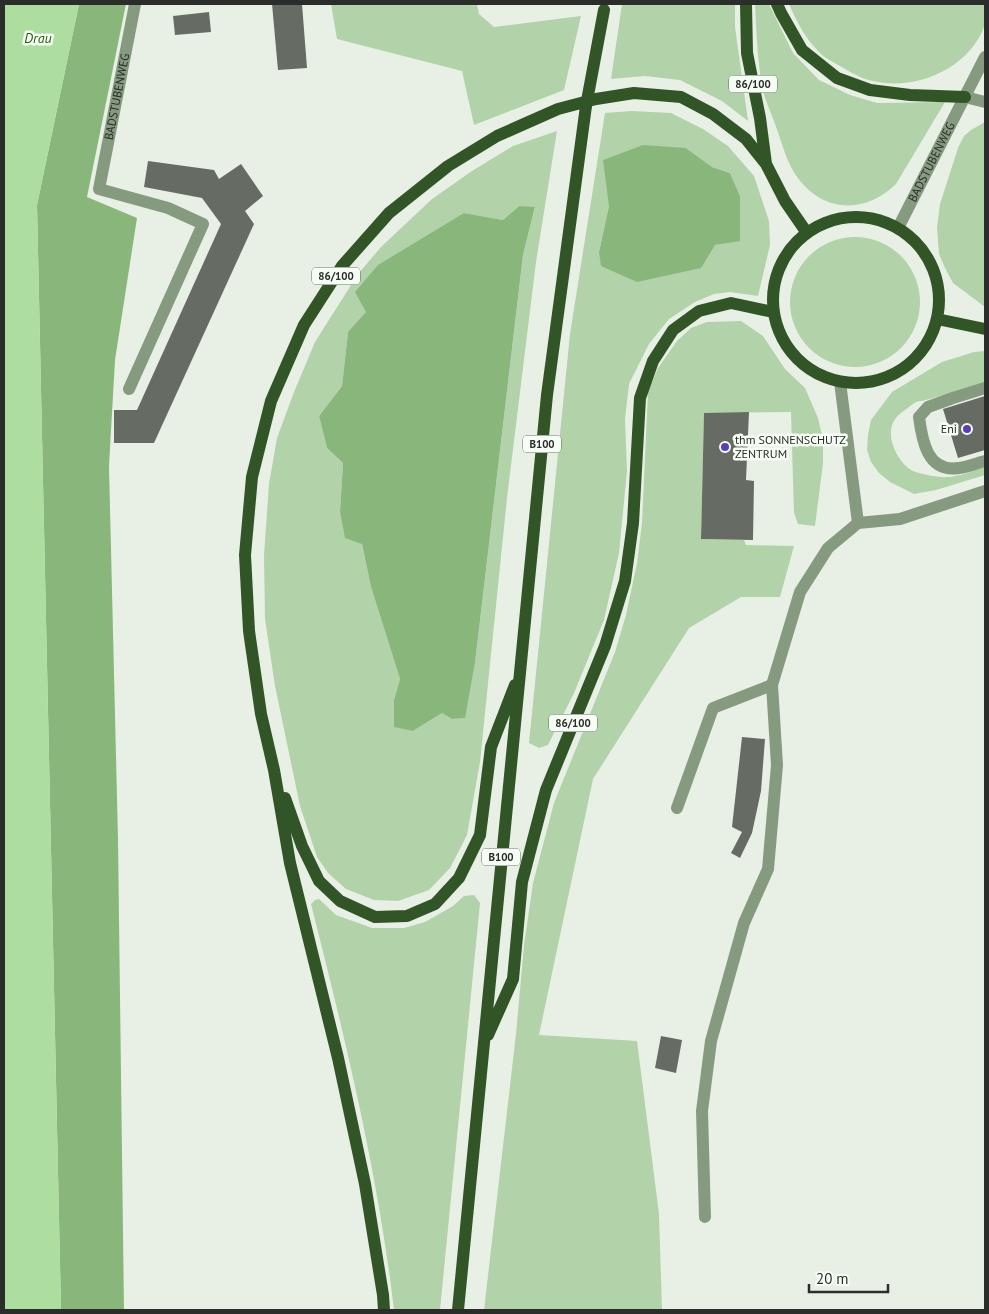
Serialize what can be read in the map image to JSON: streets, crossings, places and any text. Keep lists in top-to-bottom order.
{
  "streets": {
    "main road": ["86/100", "B100"],
    "street": ["BADSTUBENWEG"]
  },
  "crossings": [
    ["86/100", "BADSTUBENWEG"],
    ["86/100", "B100"]
  ],
  "water": ["Drau"],
  "places": ["Eni", "thm SONNENSCHUTZ ZENTRUM"],
  "scale_bar": "20 m"
}
